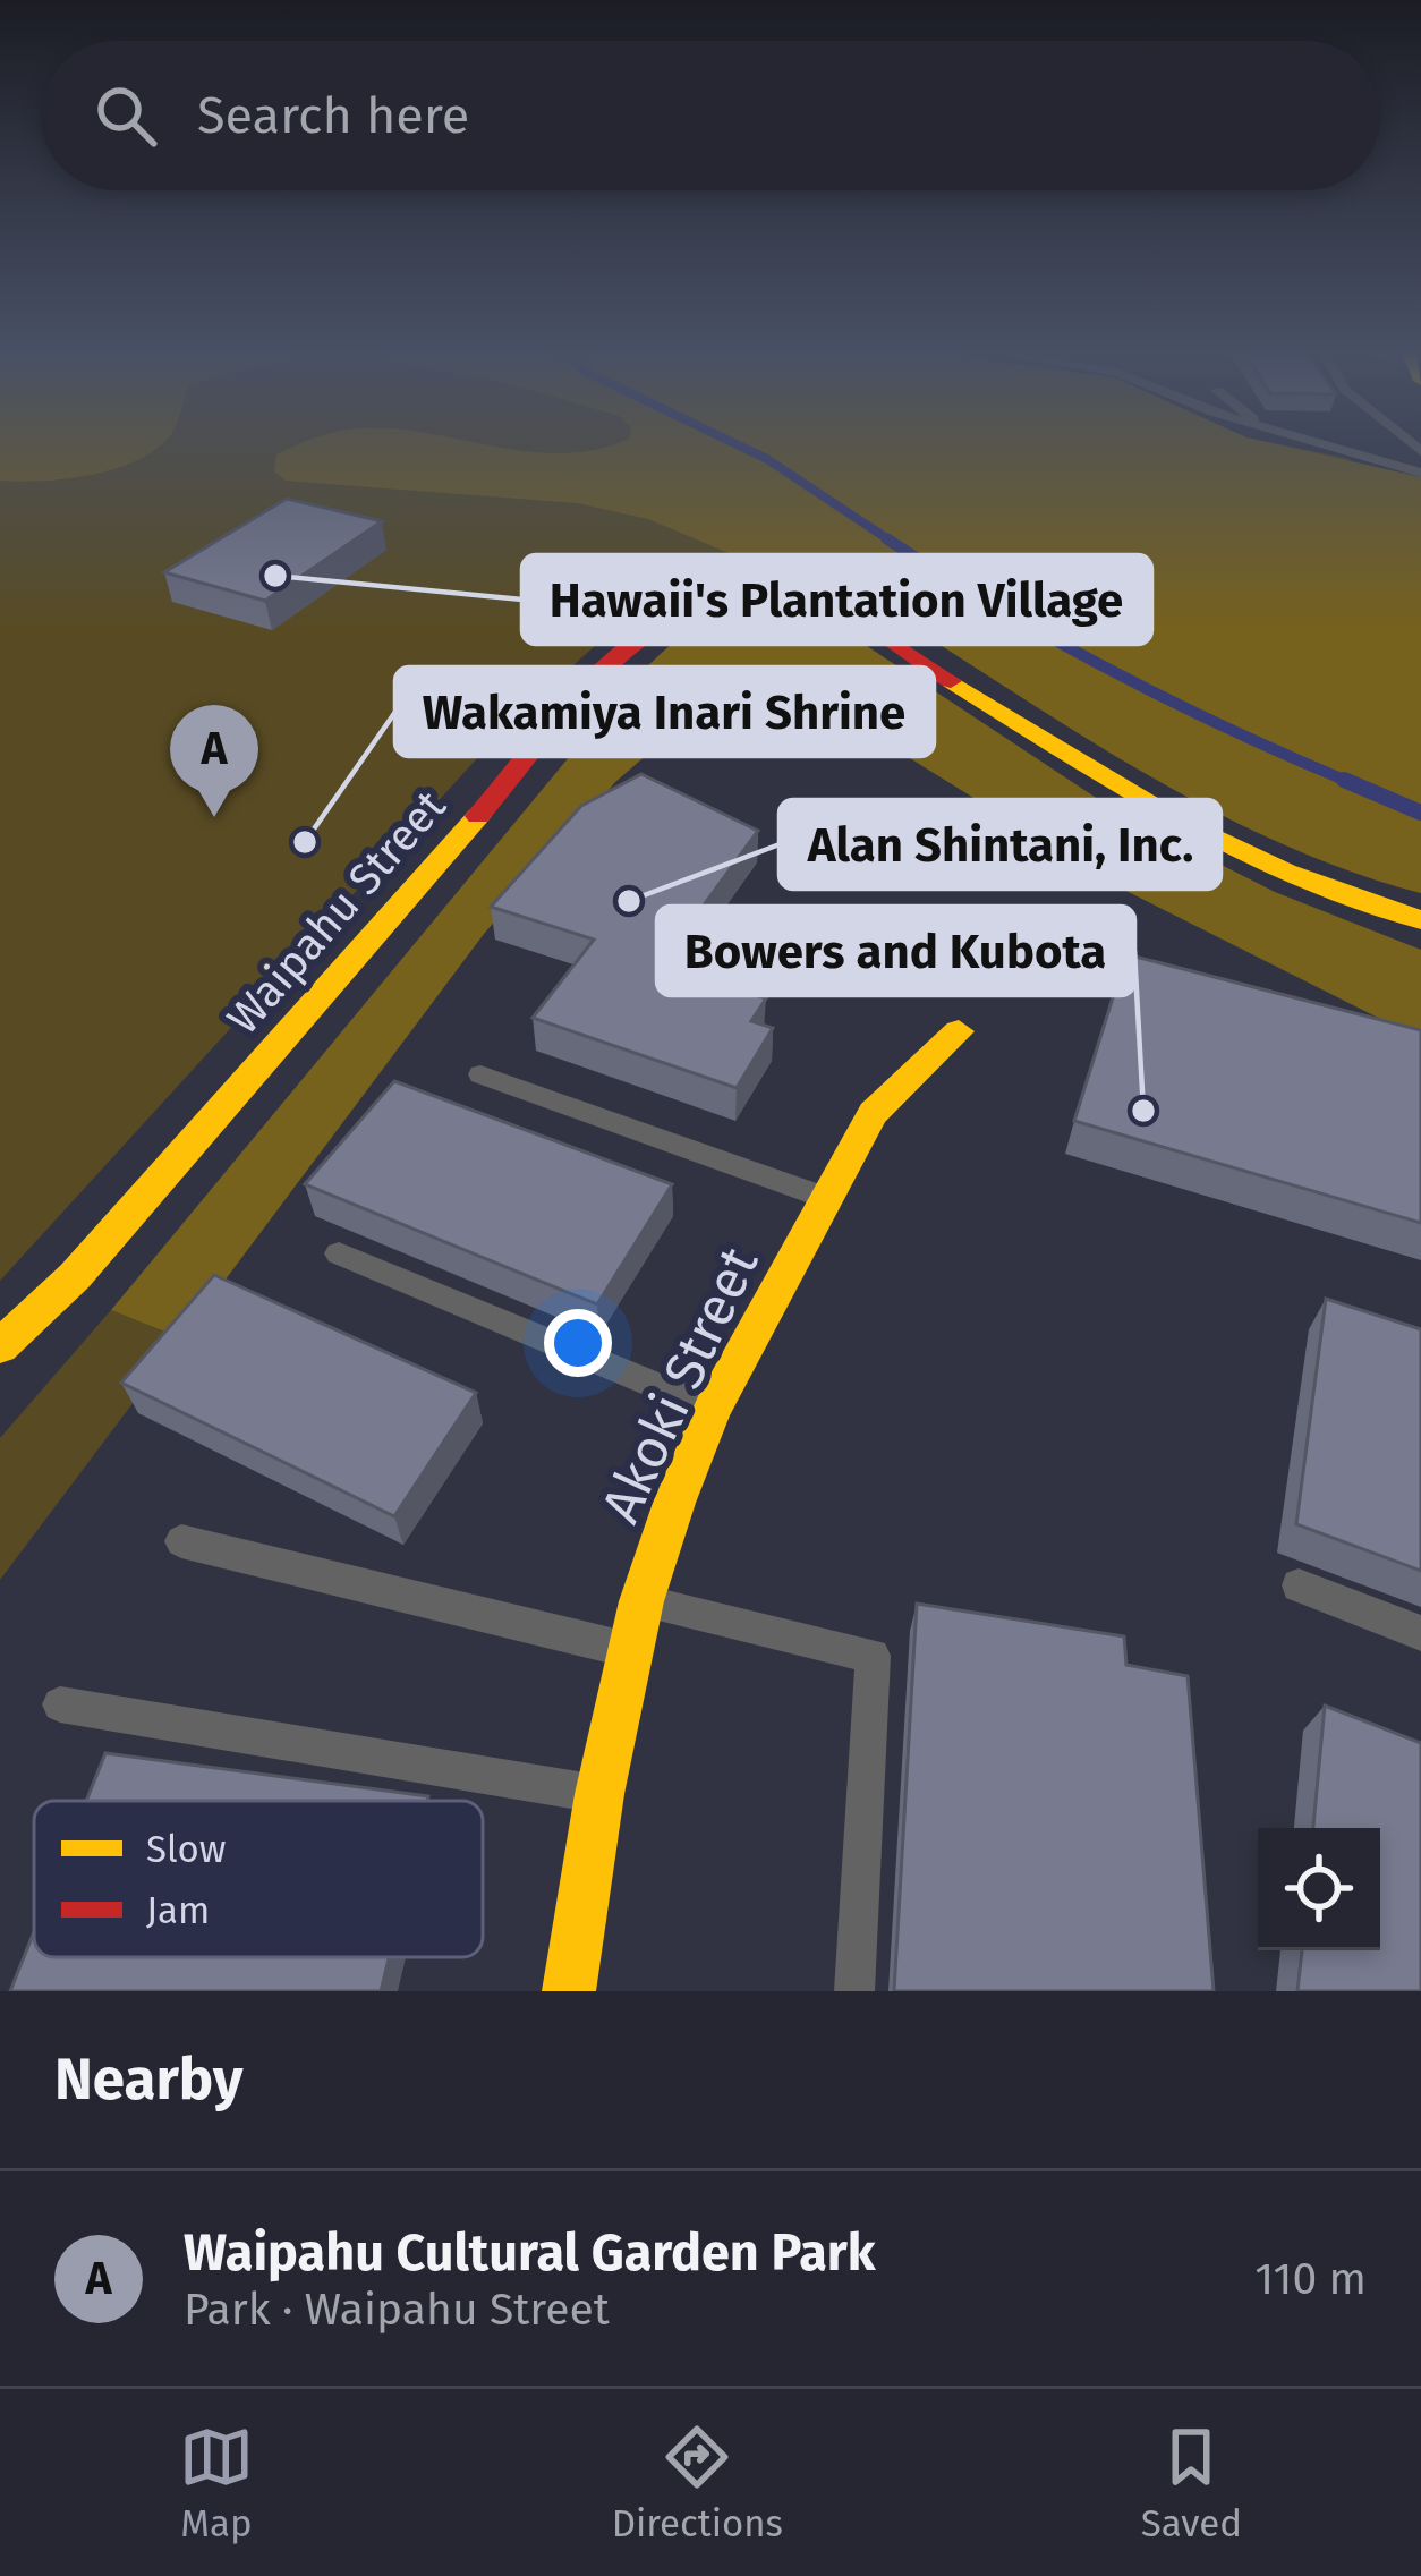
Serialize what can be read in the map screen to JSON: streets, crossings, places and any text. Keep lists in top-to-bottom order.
{
  "streets": {
    "street": ["Waipahu Street", "Akoki Street"]
  },
  "places": [
    "Hawaii's Plantation Village",
    "Wakamiya Inari Shrine",
    "Alan Shintani, Inc.",
    "Bowers and Kubota"
  ],
  "legend": ["Slow", "Jam"],
  "page": {
    "search": "Search here",
    "pins": "A",
    "heading": "Nearby",
    "list": [
      {
        "mark": "A",
        "name": "Waipahu Cultural Garden Park",
        "note": "Park · Waipahu Street",
        "value": "110 m"
      }
    ],
    "nav": ["Map", "Directions", "Saved"]
  }
}
